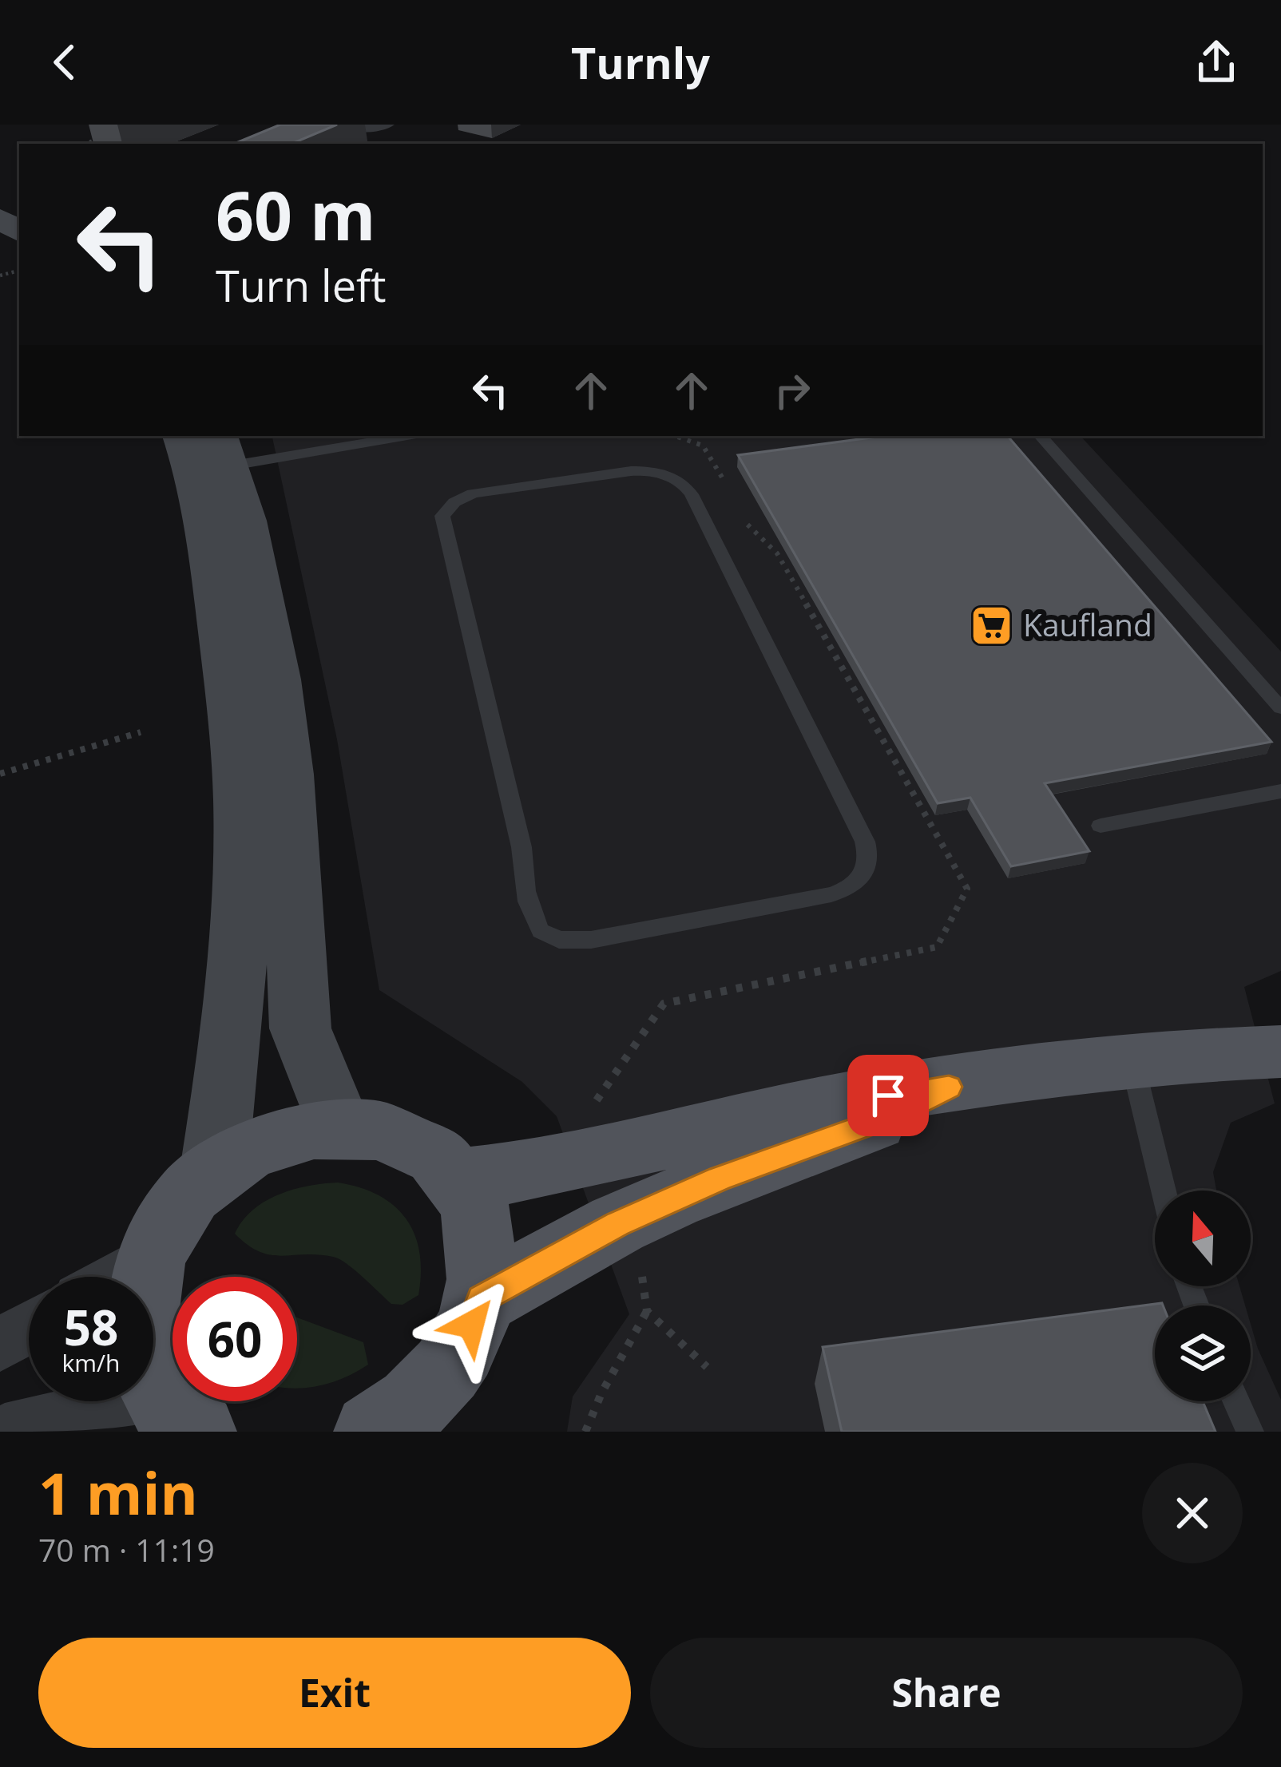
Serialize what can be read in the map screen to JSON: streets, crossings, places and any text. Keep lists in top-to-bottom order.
{
  "places": {
    "supermarket": ["Kaufland"]
  },
  "north": "top",
  "page": {
    "header": "Turnly",
    "turn": ["60 m", "Turn left"],
    "speed": "58 km/h",
    "limit": "60",
    "heading": ["1 min", "70 m · 11:19"],
    "buttons": ["Exit", "Share"]
  }
}
